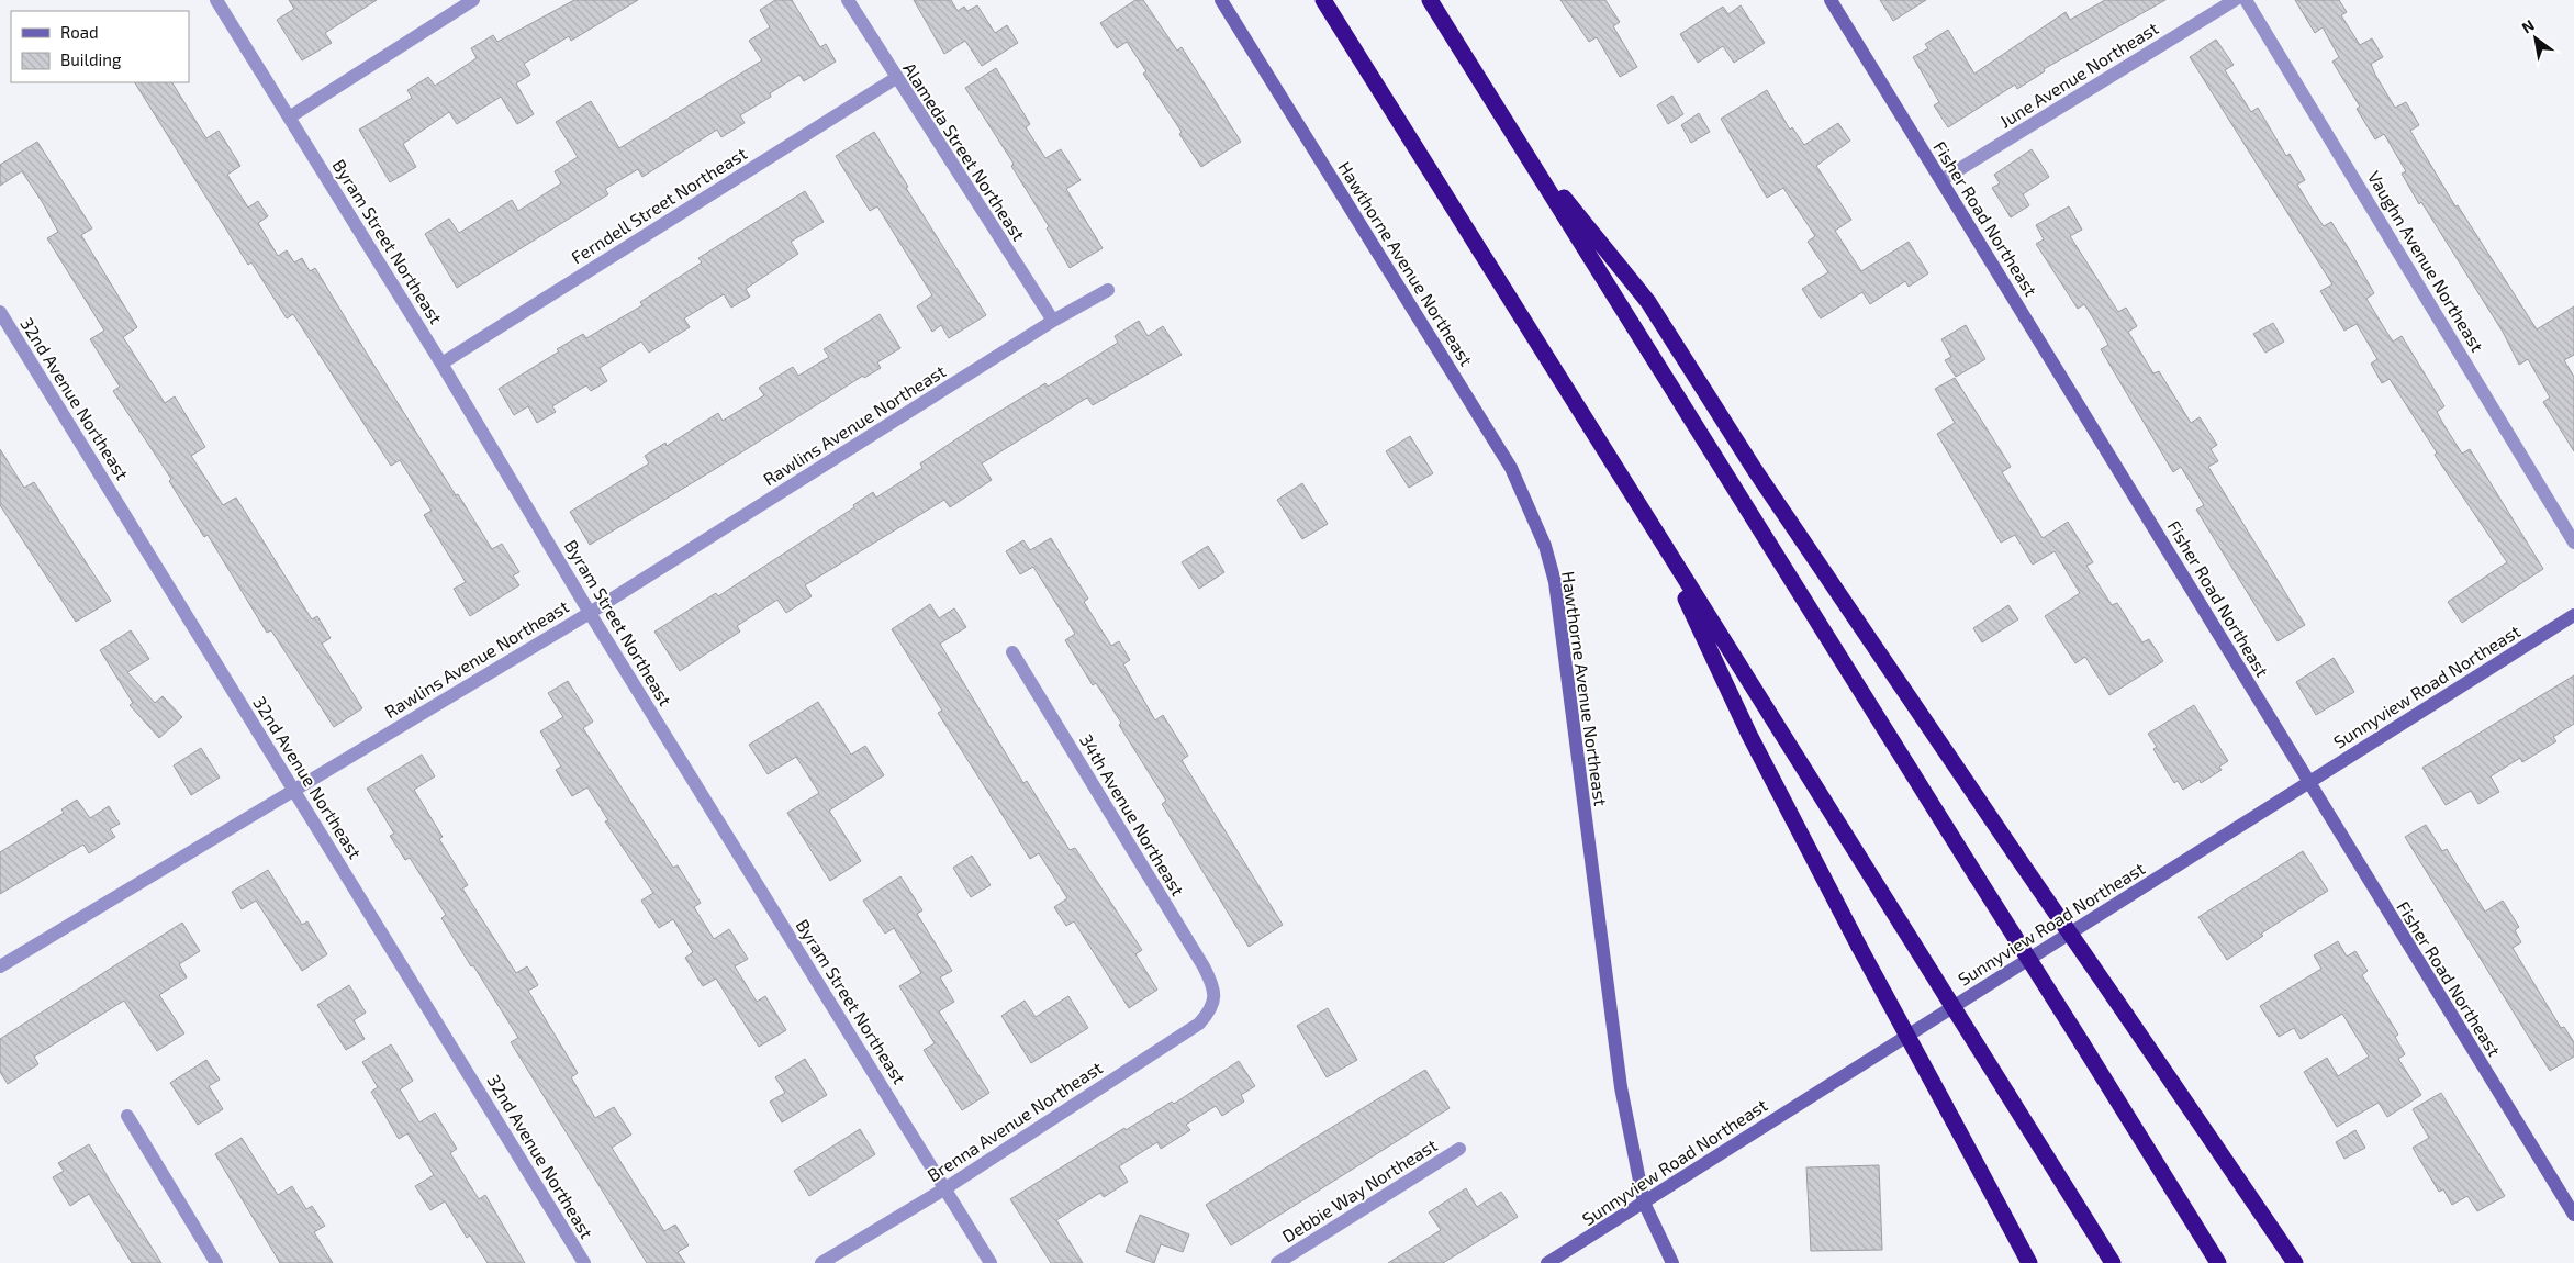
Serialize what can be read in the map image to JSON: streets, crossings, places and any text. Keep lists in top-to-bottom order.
{
  "streets": {
    "main road": ["Fisher Road Northeast", "Hawthorne Avenue Northeast", "Sunnyview Road Northeast"],
    "street": [
      "June Avenue Northeast",
      "Alameda Street Northeast",
      "Ferndell Street Northeast",
      "Byram Street Northeast",
      "Vaughn Avenue Northeast",
      "32nd Avenue Northeast",
      "Rawlins Avenue Northeast",
      "34th Avenue Northeast",
      "Brenna Avenue Northeast",
      "Debbie Way Northeast"
    ]
  },
  "crossings": [
    ["June Avenue Northeast", "Fisher Road Northeast"],
    ["Alameda Street Northeast", "Ferndell Street Northeast"],
    ["Alameda Street Northeast", "Rawlins Avenue Northeast"],
    ["Ferndell Street Northeast", "Byram Street Northeast"],
    ["Fisher Road Northeast", "Sunnyview Road Northeast"],
    ["Byram Street Northeast", "Rawlins Avenue Northeast"],
    ["Byram Street Northeast", "Brenna Avenue Northeast"],
    ["Hawthorne Avenue Northeast", "Sunnyview Road Northeast"],
    ["32nd Avenue Northeast", "Rawlins Avenue Northeast"],
    ["34th Avenue Northeast", "Brenna Avenue Northeast"]
  ],
  "legend": ["Road", "Building"],
  "north": "top left"
}
